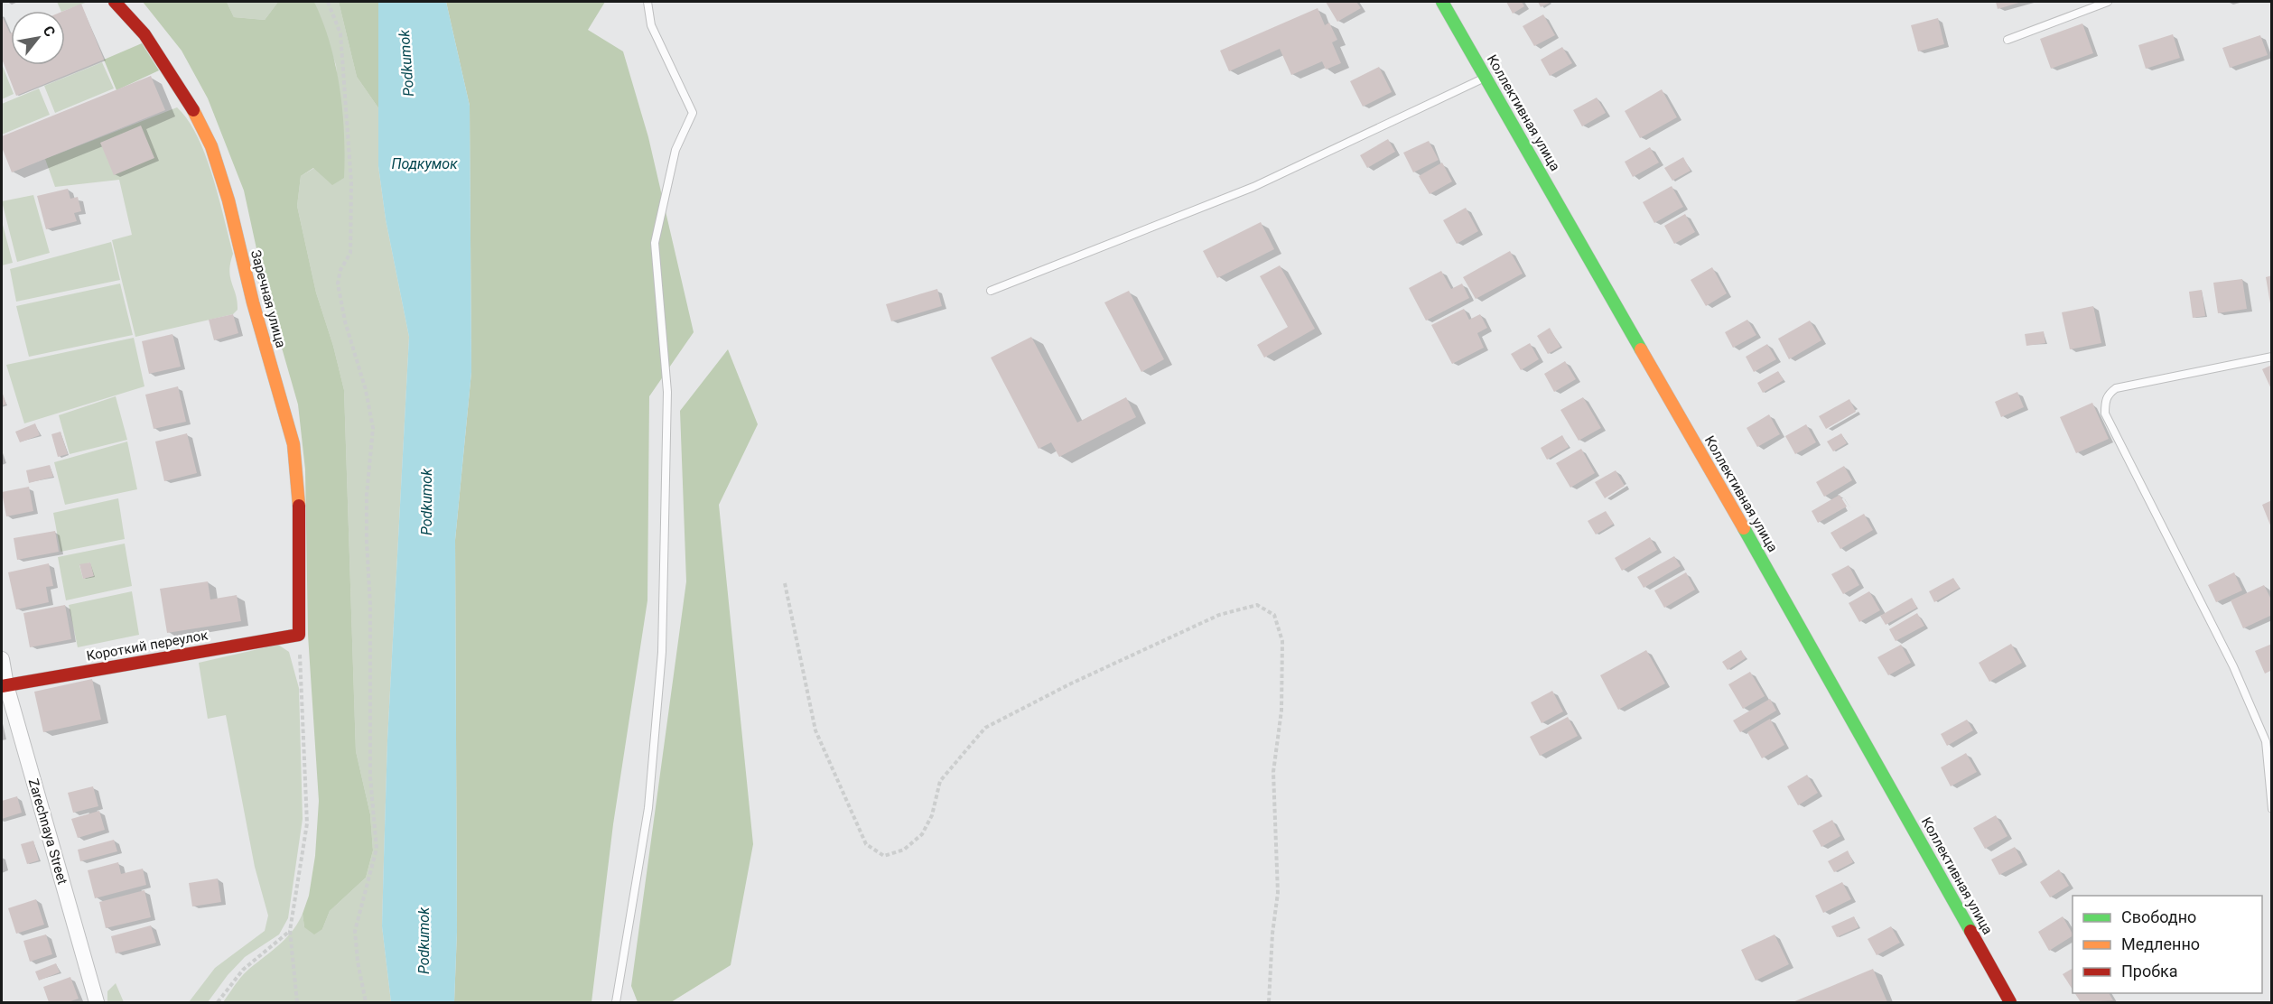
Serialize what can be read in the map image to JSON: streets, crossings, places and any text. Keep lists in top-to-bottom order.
{
  "streets": {
    "street": [
      "Коллективная улица",
      "Заречная улица",
      "Короткий переулок",
      "Zarechnaya Street"
    ]
  },
  "crossings": [
    ["Заречная улица", "Короткий переулок"],
    ["Короткий переулок", "Zarechnaya Street"]
  ],
  "water": ["Podkumok", "Подкумок"],
  "legend": ["Свободно", "Медленно", "Пробка"],
  "north": "top right"
}
